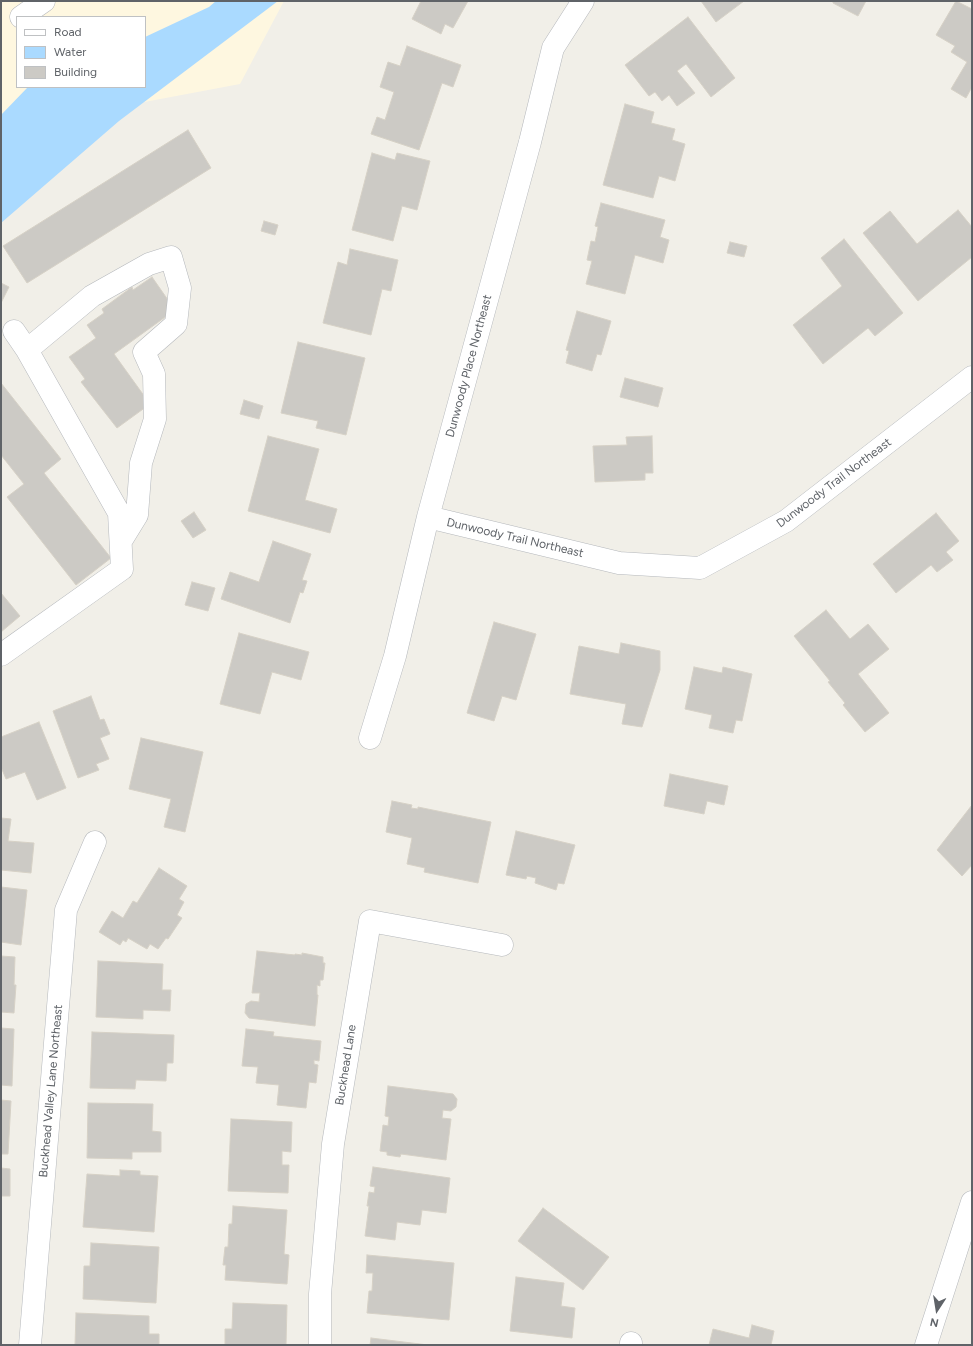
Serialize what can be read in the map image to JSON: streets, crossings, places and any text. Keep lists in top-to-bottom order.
{
  "streets": {
    "street": [
      "Dunwoody Place Northeast",
      "Dunwoody Trail Northeast",
      "Buckhead Lane",
      "Buckhead Valley Lane Northeast"
    ]
  },
  "crossings": [
    ["Dunwoody Place Northeast", "Dunwoody Trail Northeast"]
  ],
  "legend": ["Road", "Water", "Building"],
  "north": "bottom"
}
